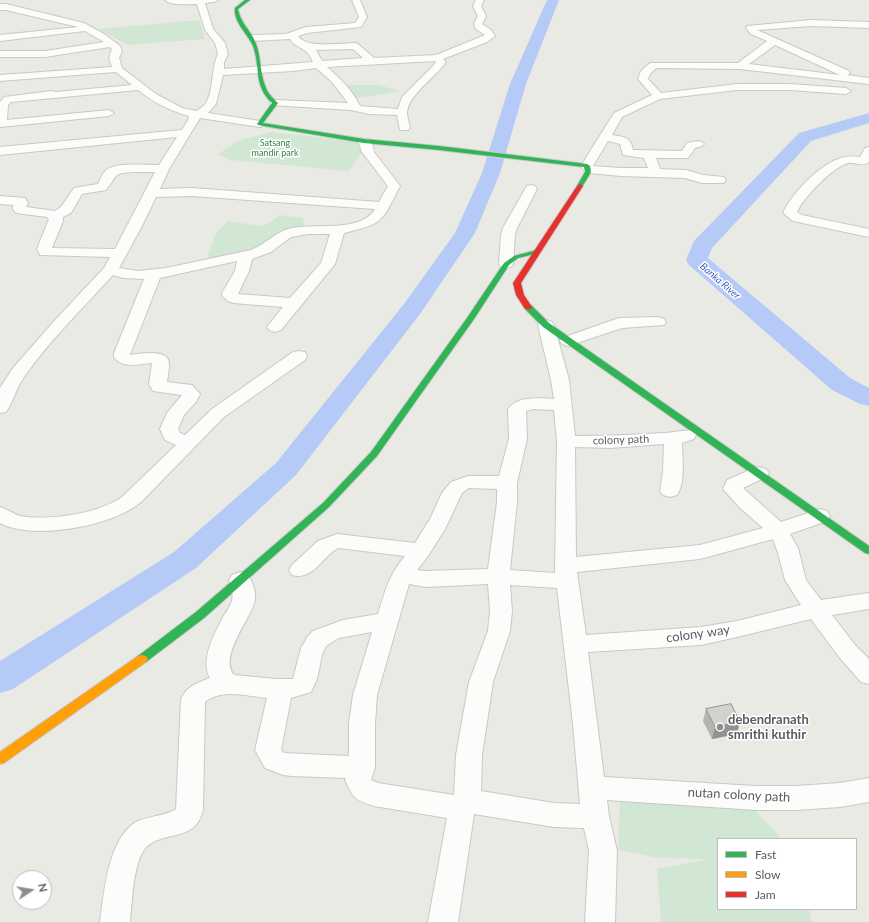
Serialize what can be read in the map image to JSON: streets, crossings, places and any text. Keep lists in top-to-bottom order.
{
  "streets": {
    "street": ["colony path", "colony way", "nutan colony path"]
  },
  "water": ["Banka River"],
  "parks": ["Satsang mandir park"],
  "places": ["debendranath smrithi kuthir"],
  "legend": ["Fast", "Slow", "Jam"],
  "north": "right"
}
